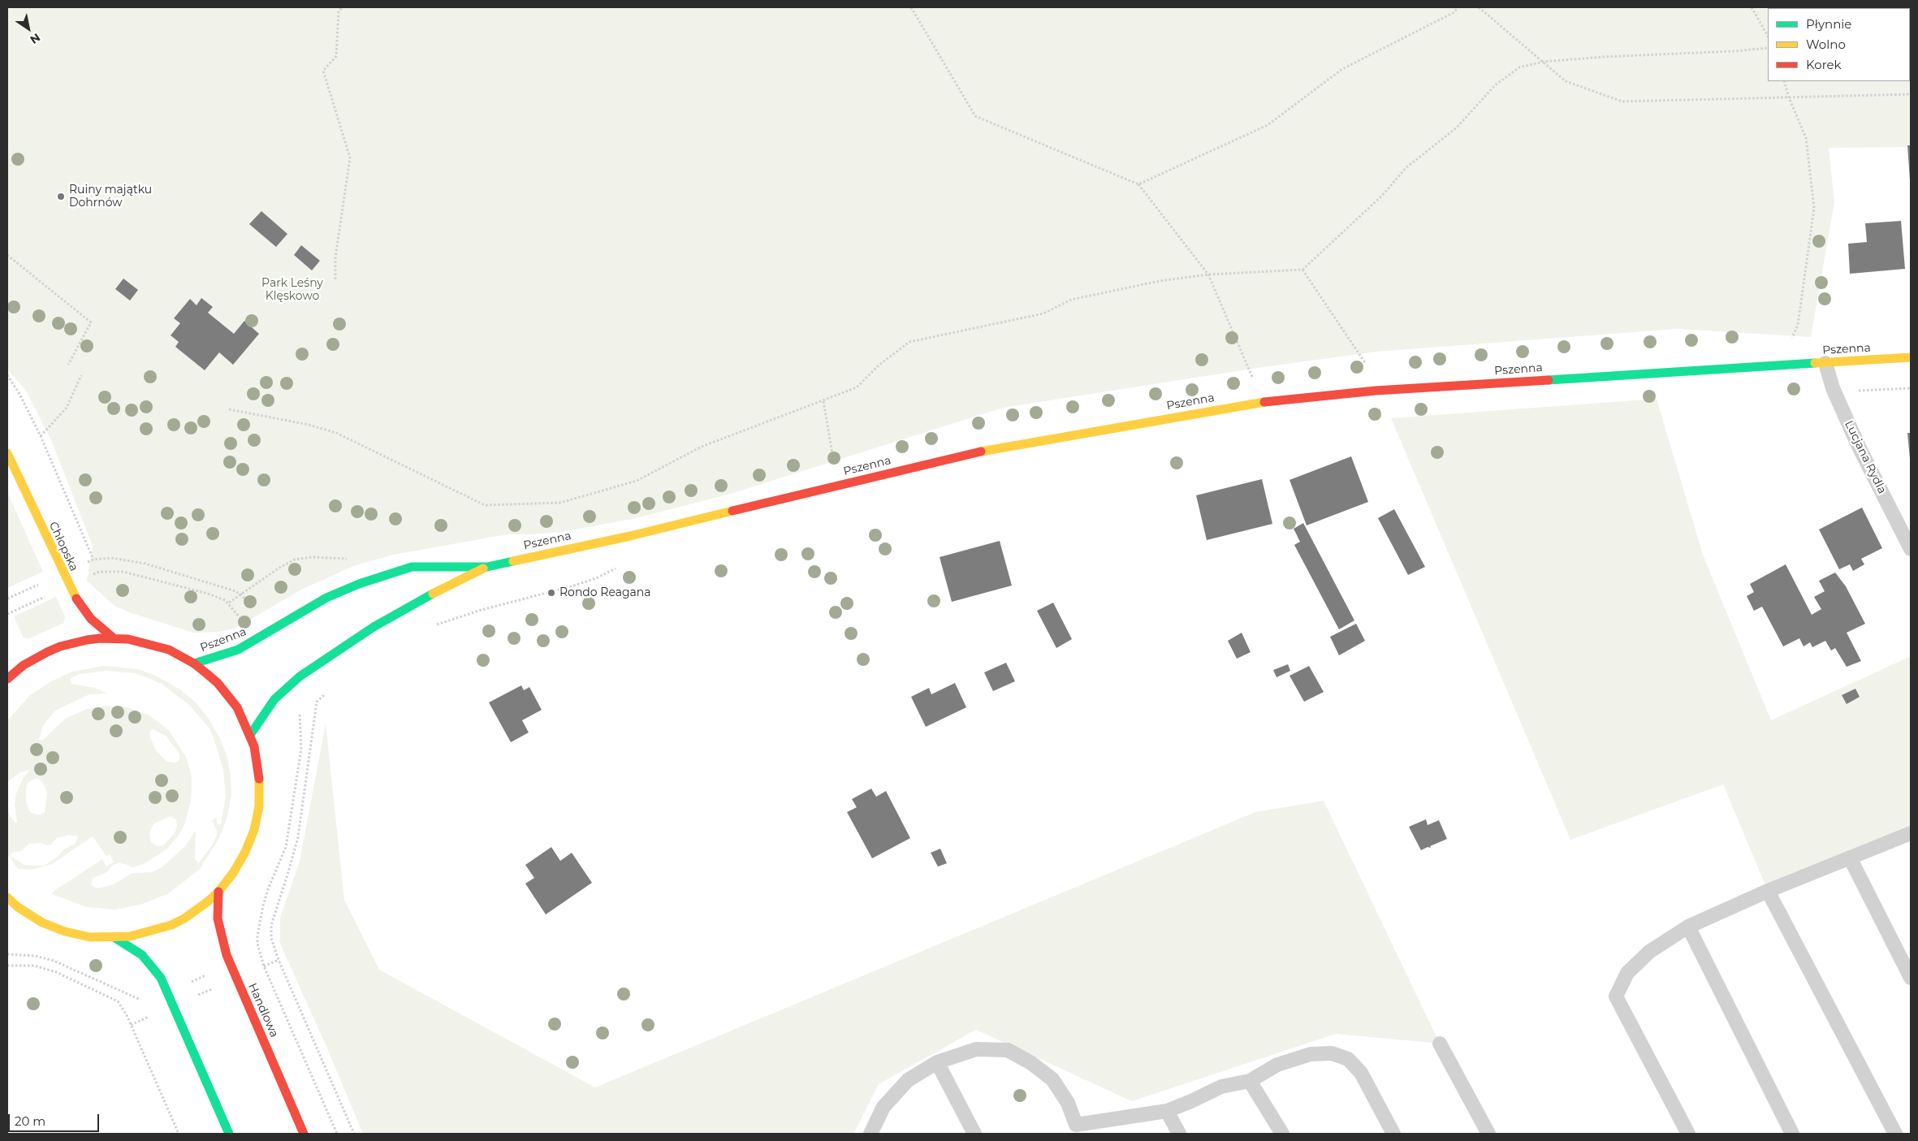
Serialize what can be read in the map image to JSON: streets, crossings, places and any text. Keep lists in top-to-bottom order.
{
  "streets": {
    "street": ["Pszenna", "Chłopska", "Handlowa"],
    "lane": ["Lucjana Rydla"]
  },
  "crossings": [
    ["Pszenna", "Lucjana Rydla"]
  ],
  "parks": ["Park Leśny Klęskowo"],
  "places": ["Ruiny majątku Dohrnów", "Rondo Reagana"],
  "legend": ["Płynnie", "Wolno", "Korek"],
  "scale_bar": "20 m",
  "north": "bottom right"
}
